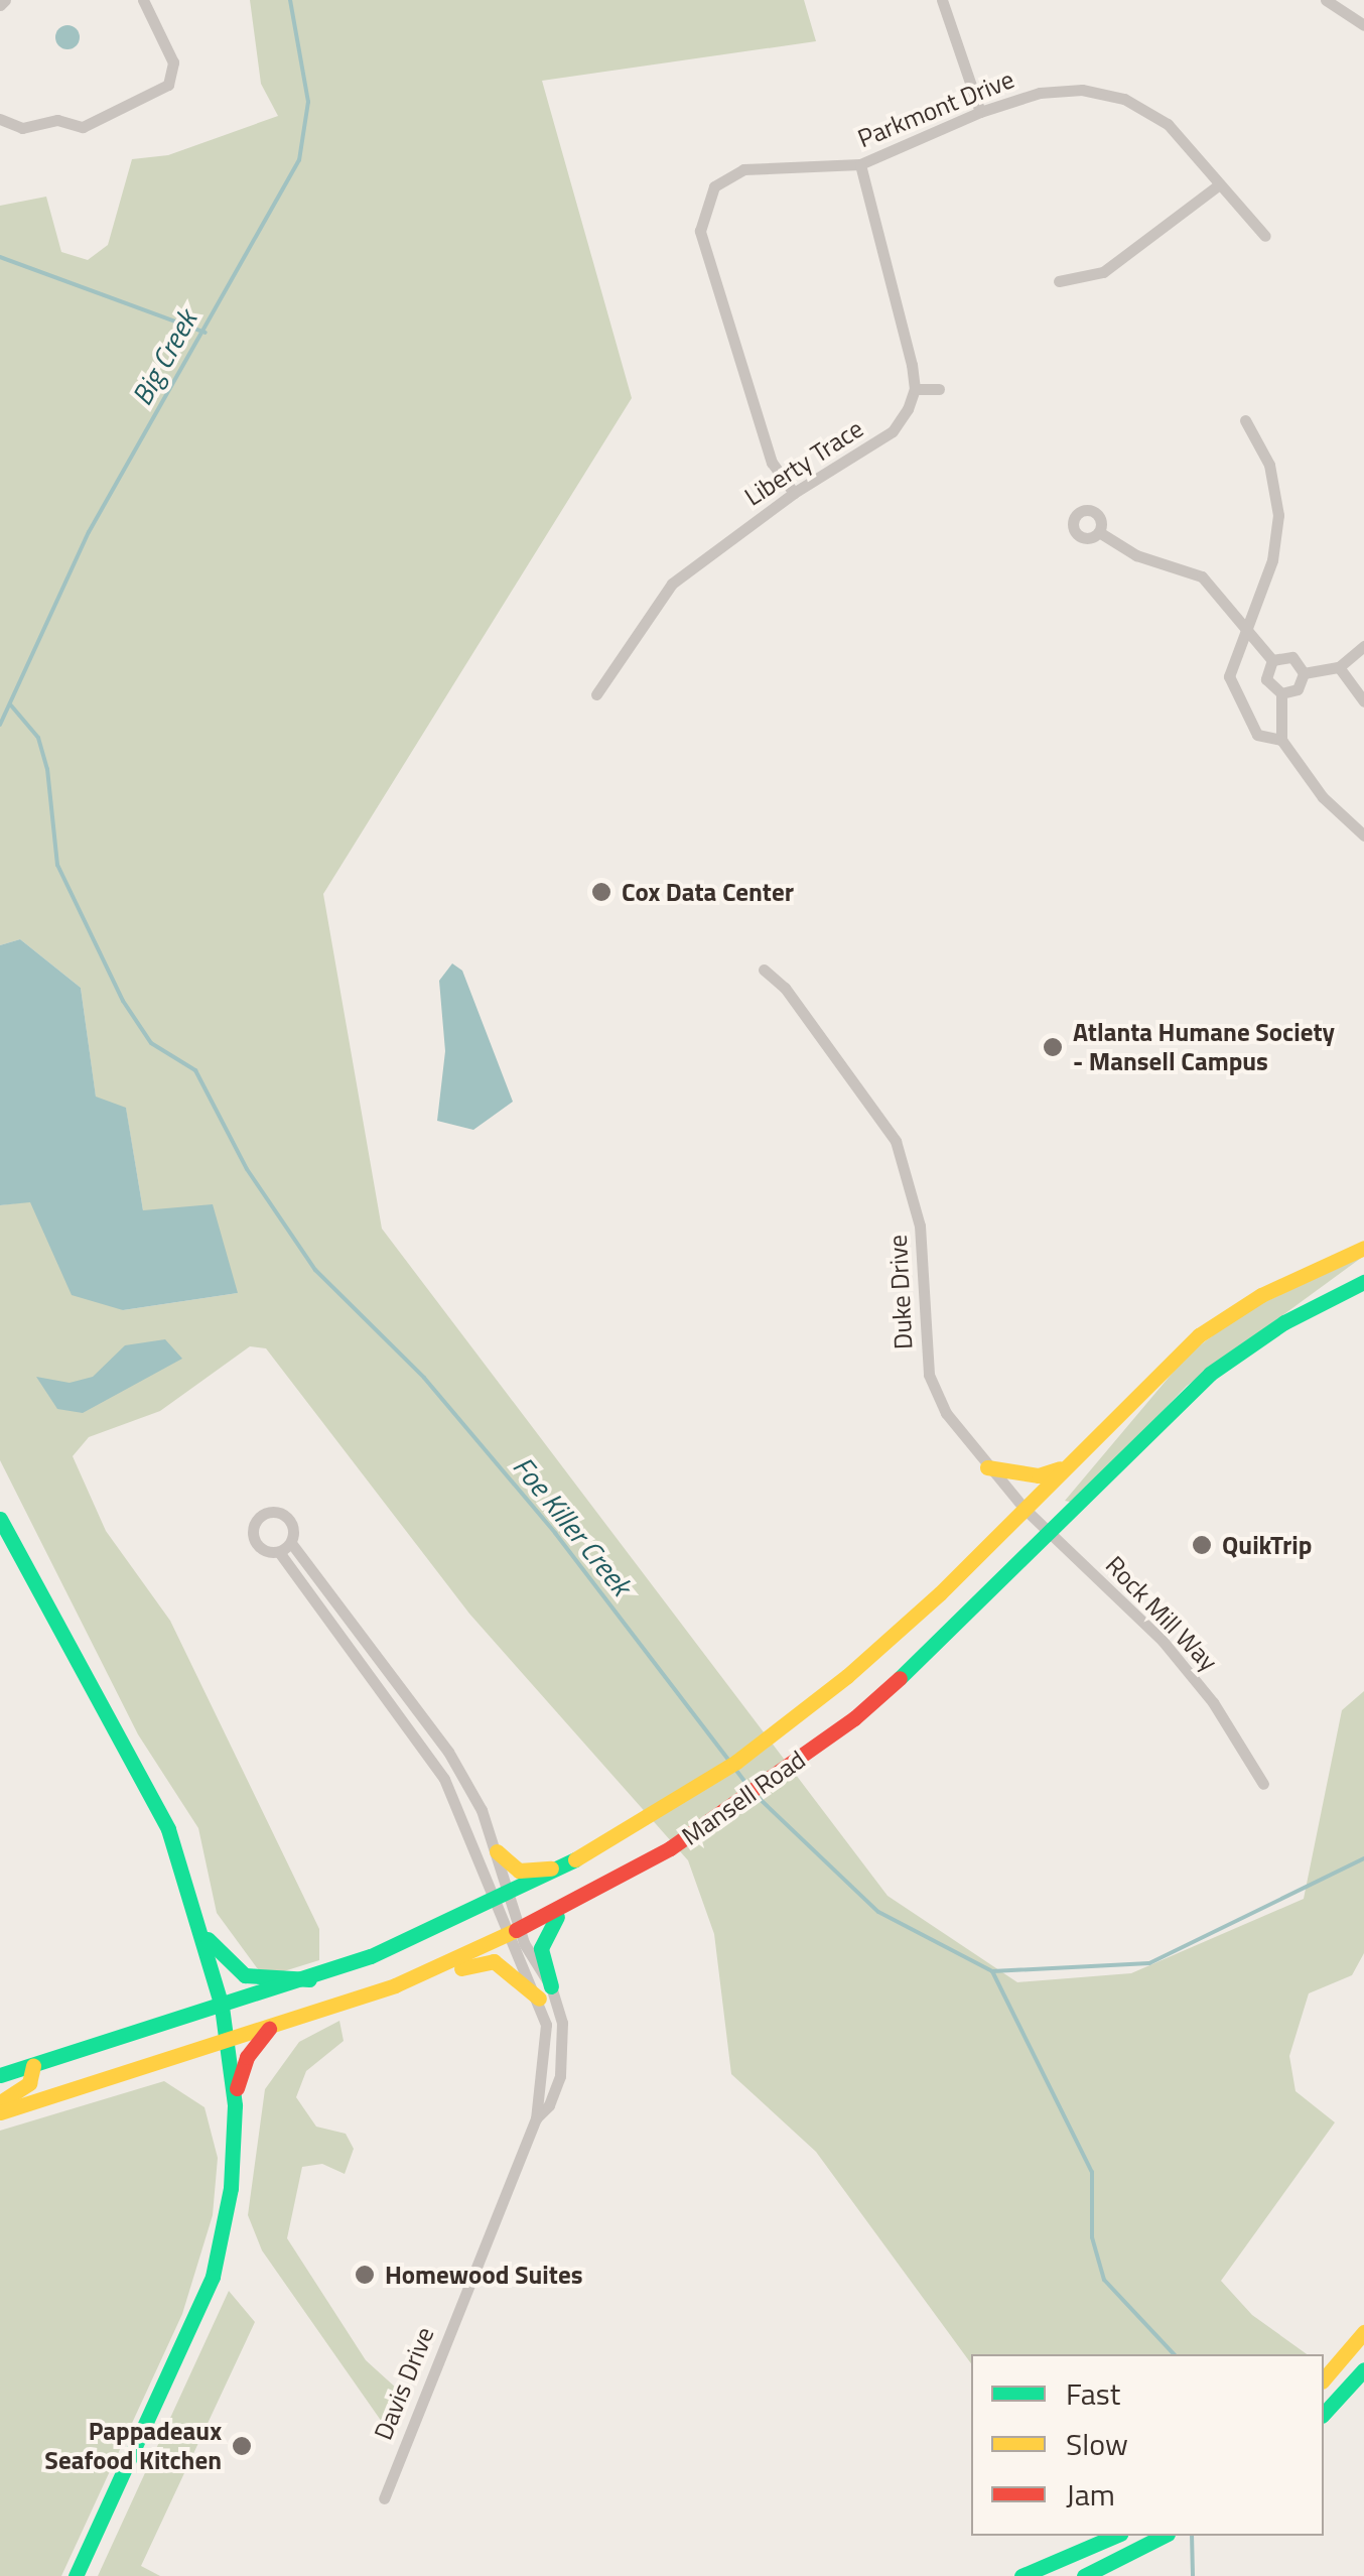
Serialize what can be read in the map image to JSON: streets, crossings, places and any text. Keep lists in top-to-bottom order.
{
  "streets": {
    "main road": ["Mansell Road"],
    "street": [
      "Parkmont Drive",
      "Liberty Trace",
      "Duke Drive",
      "Rock Mill Way",
      "Davis Drive"
    ]
  },
  "crossings": [
    ["Parkmont Drive", "Liberty Trace"],
    ["Duke Drive", "Rock Mill Way"],
    ["Duke Drive", "Mansell Road"],
    ["Rock Mill Way", "Mansell Road"],
    ["Mansell Road", "Davis Drive"]
  ],
  "water": ["Big Creek", "Foe Killer Creek"],
  "places": [
    "Cox Data Center",
    "Atlanta Humane Society - Mansell Campus",
    "QuikTrip",
    "Homewood Suites",
    "Pappadeaux Seafood Kitchen"
  ],
  "legend": ["Fast", "Slow", "Jam"]
}
